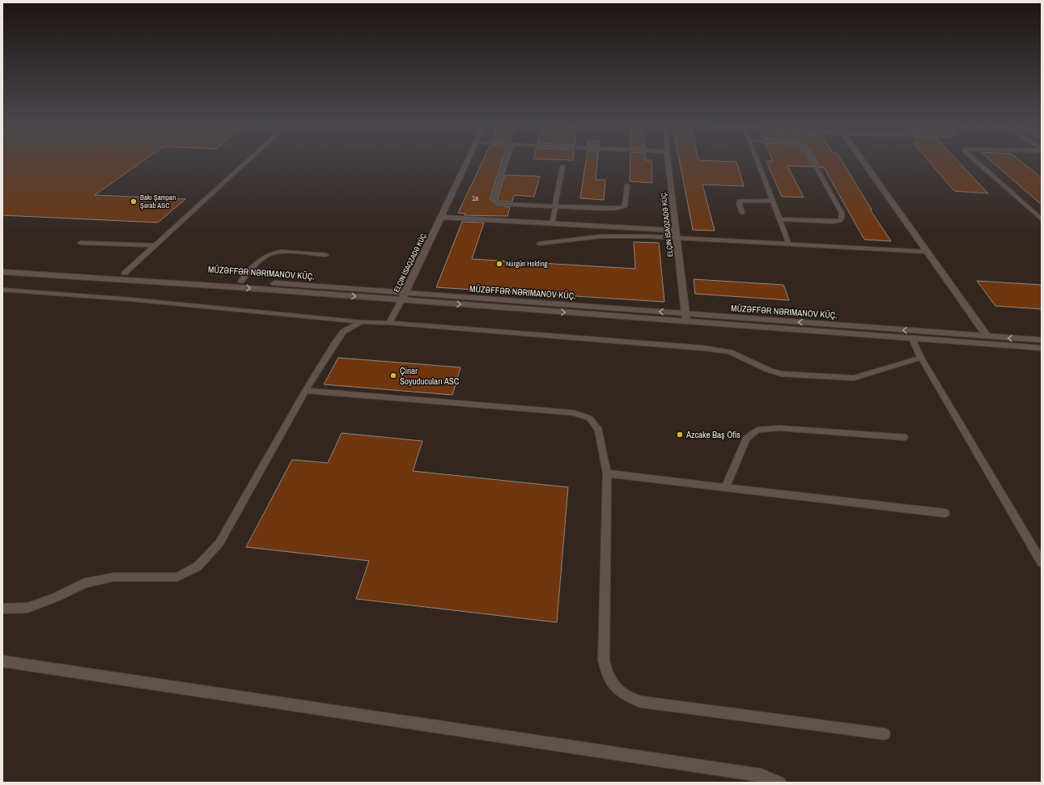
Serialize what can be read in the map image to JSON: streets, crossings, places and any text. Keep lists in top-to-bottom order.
{
  "streets": {
    "street": ["ELÇIN İSAQZADƏ KÜÇ.", "MÜZƏFFƏR NƏRIMANOV KÜÇ."]
  },
  "crossings": [
    ["ELÇIN İSAQZADƏ KÜÇ.", "MÜZƏFFƏR NƏRIMANOV KÜÇ."]
  ],
  "places": [
    "Bakı Şampan Şərab ASC",
    "Nurgün Holding",
    "Çinar Soyuducuları ASC",
    "Azcake Baş Ofis"
  ],
  "house_numbers": ["1a"]
}
